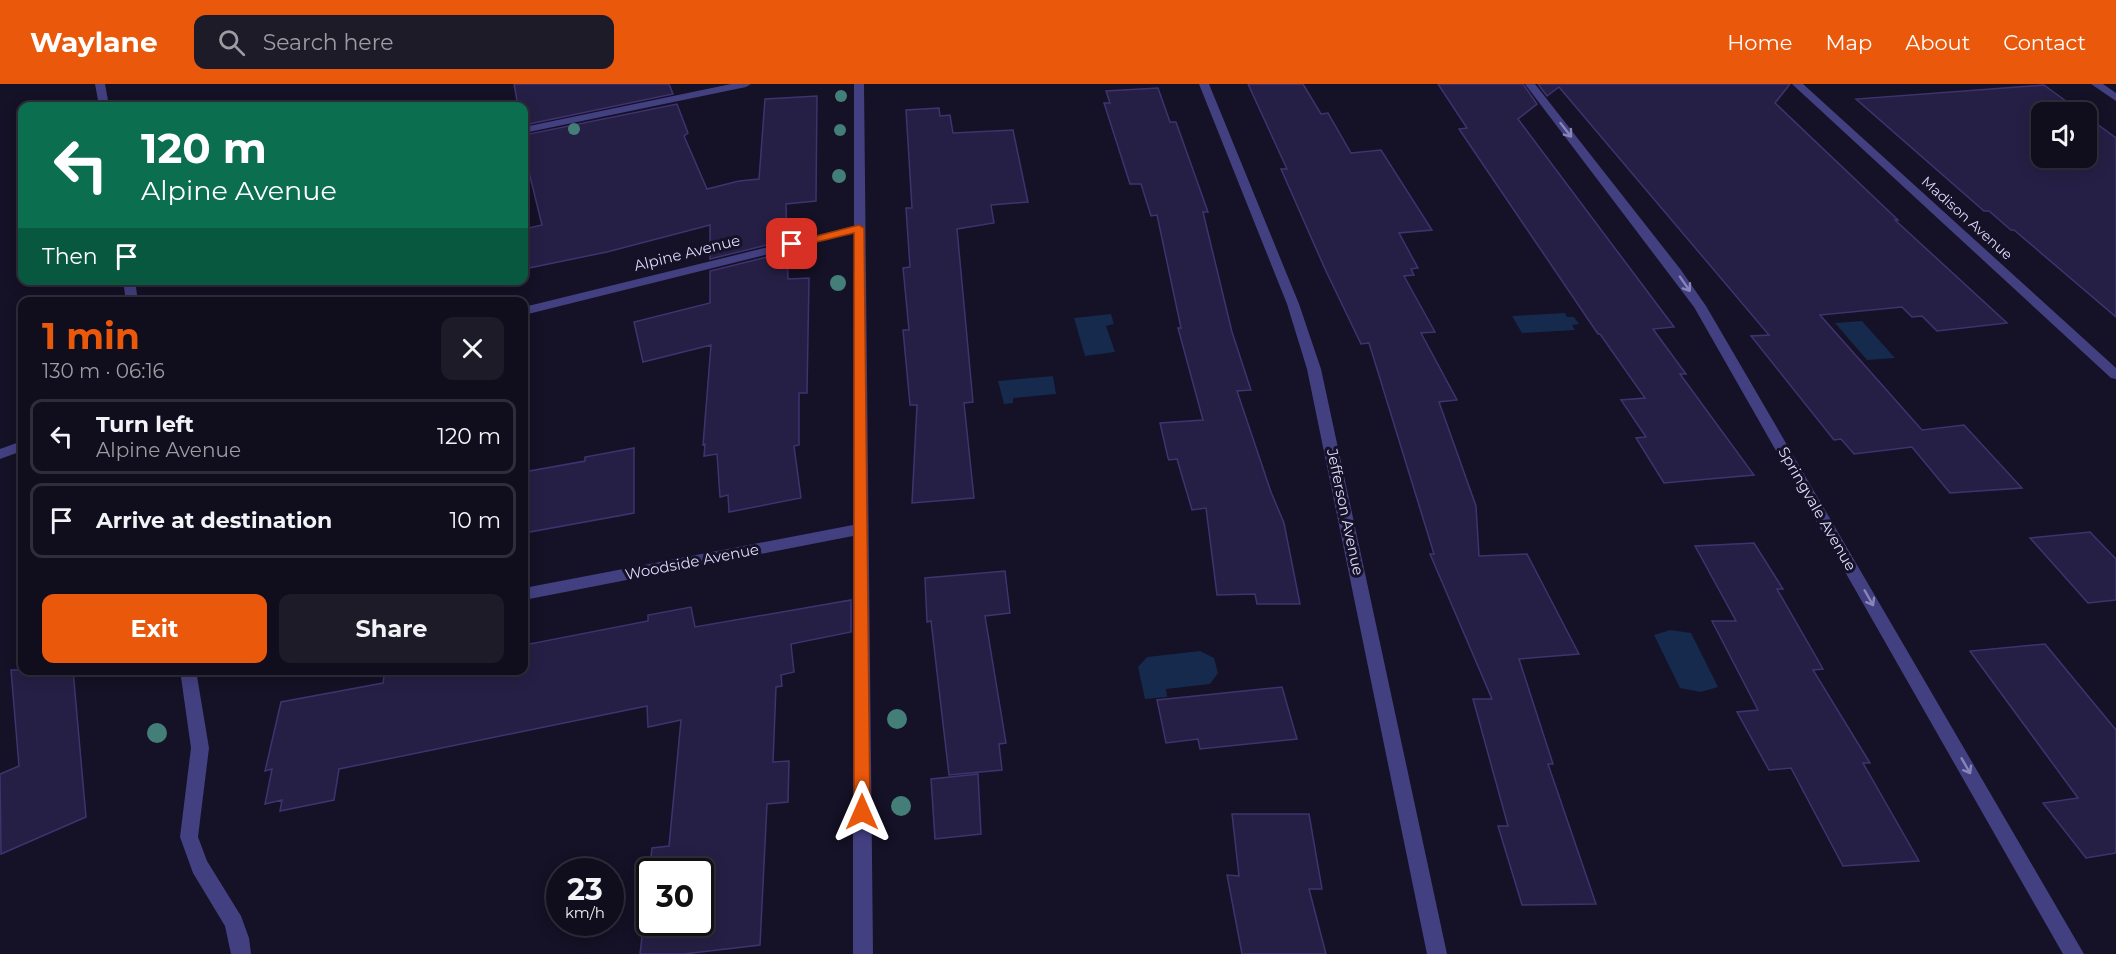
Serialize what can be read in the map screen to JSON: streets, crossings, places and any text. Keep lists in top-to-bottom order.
{
  "streets": {
    "street": [
      "Madison Avenue",
      "Alpine Avenue",
      "Springvale Avenue",
      "Jefferson Avenue",
      "Woodside Avenue"
    ]
  },
  "one_way": ["Springvale Avenue"],
  "page": {
    "header": "Waylane",
    "search": "Search here",
    "nav": [
      "Home",
      "Map",
      "About",
      "Contact"
    ],
    "turn": ["120 m", "Alpine Avenue"],
    "then": "Then",
    "heading": ["1 min", "130 m · 06:16"],
    "list": [
      {
        "name": "Turn left",
        "note": "Alpine Avenue",
        "value": "120 m"
      },
      {
        "name": "Arrive at destination",
        "value": "10 m"
      }
    ],
    "buttons": ["Exit", "Share"],
    "speed": "23 km/h",
    "limit": "30"
  }
}
